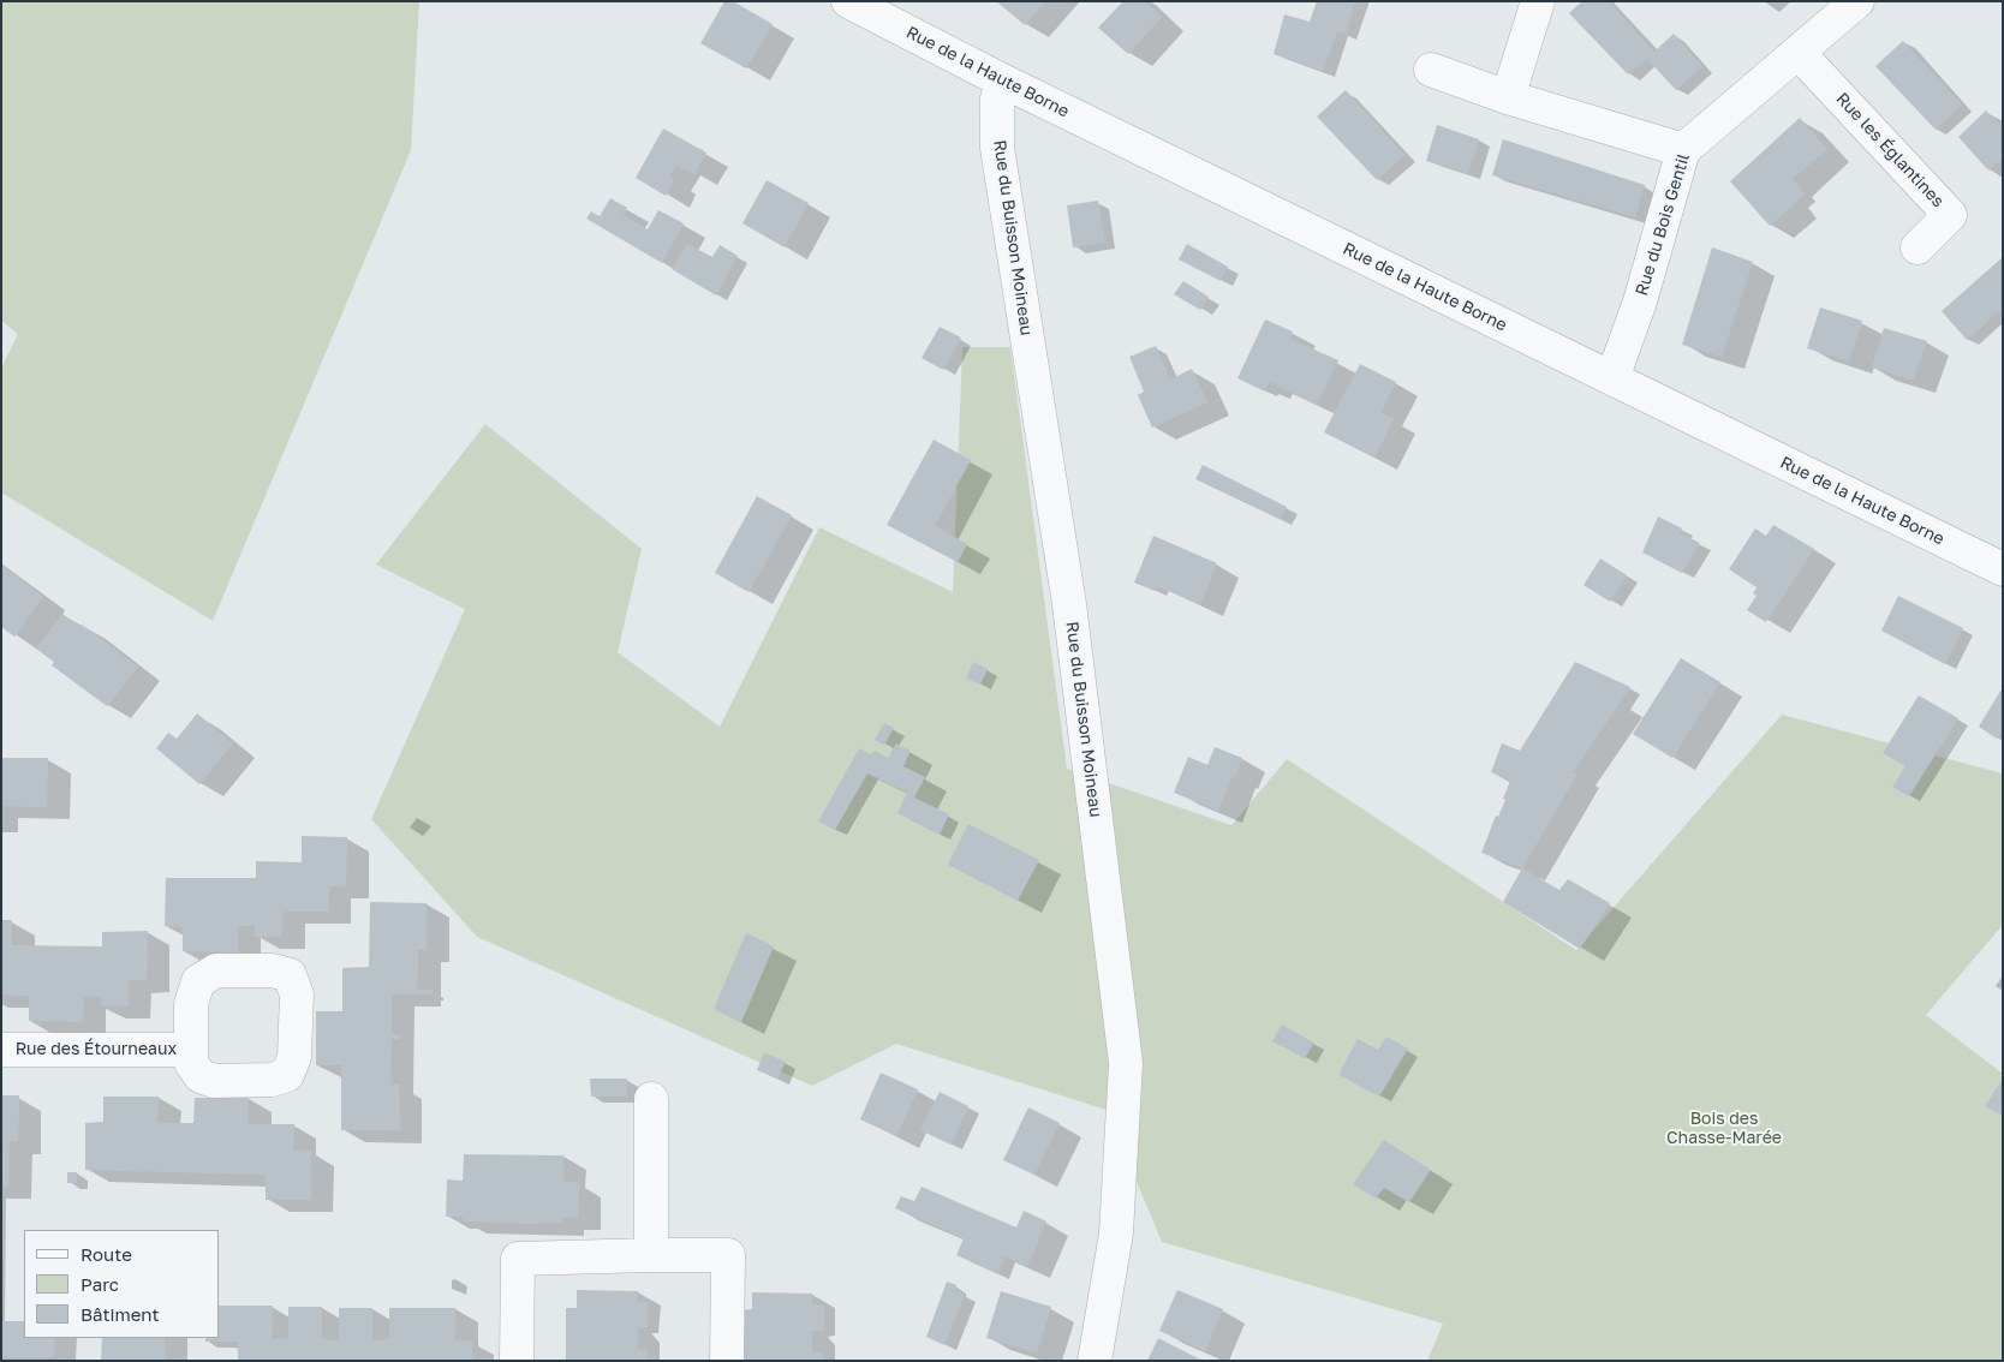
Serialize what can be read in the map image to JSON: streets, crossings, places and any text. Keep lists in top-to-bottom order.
{
  "streets": {
    "street": [
      "Rue de la Haute Borne",
      "Rue les Églantines",
      "Rue du Bois Gentil",
      "Rue du Buisson Moineau",
      "Rue des Étourneaux"
    ]
  },
  "crossings": [
    ["Rue de la Haute Borne", "Rue du Bois Gentil"],
    ["Rue de la Haute Borne", "Rue du Buisson Moineau"],
    ["Rue les Églantines", "Rue du Bois Gentil"]
  ],
  "parks": ["Bois des Chasse-Marée"],
  "legend": ["Route", "Parc", "Bâtiment"]
}
